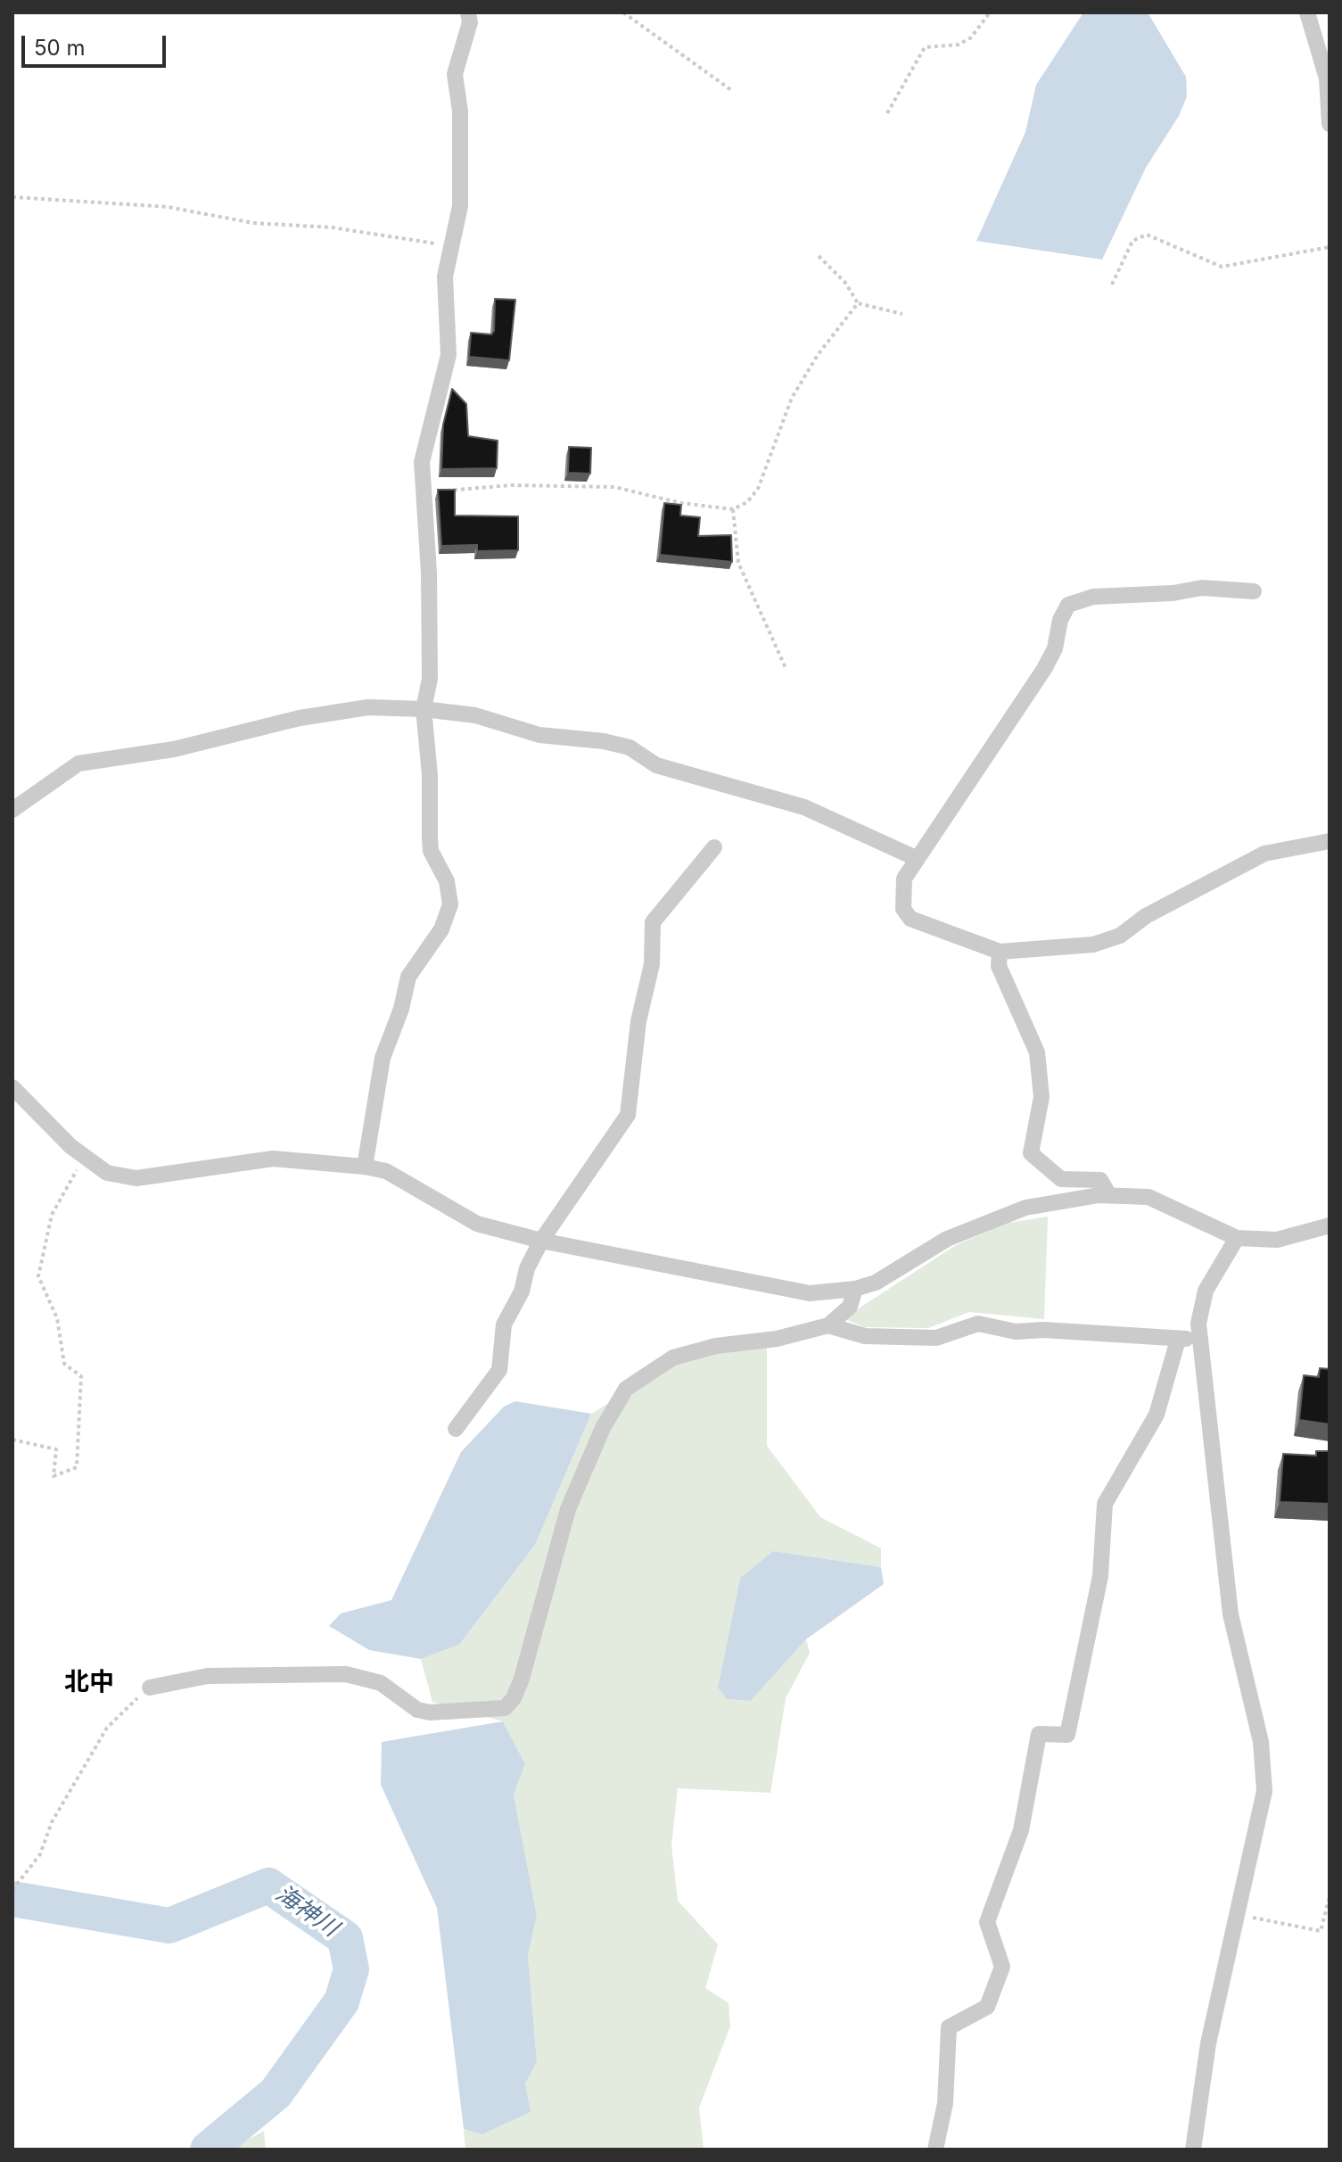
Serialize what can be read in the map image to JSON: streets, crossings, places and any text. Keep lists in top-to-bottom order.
{
  "districts": ["北中"],
  "water": ["海神川"],
  "scale_bar": "50 m"
}
